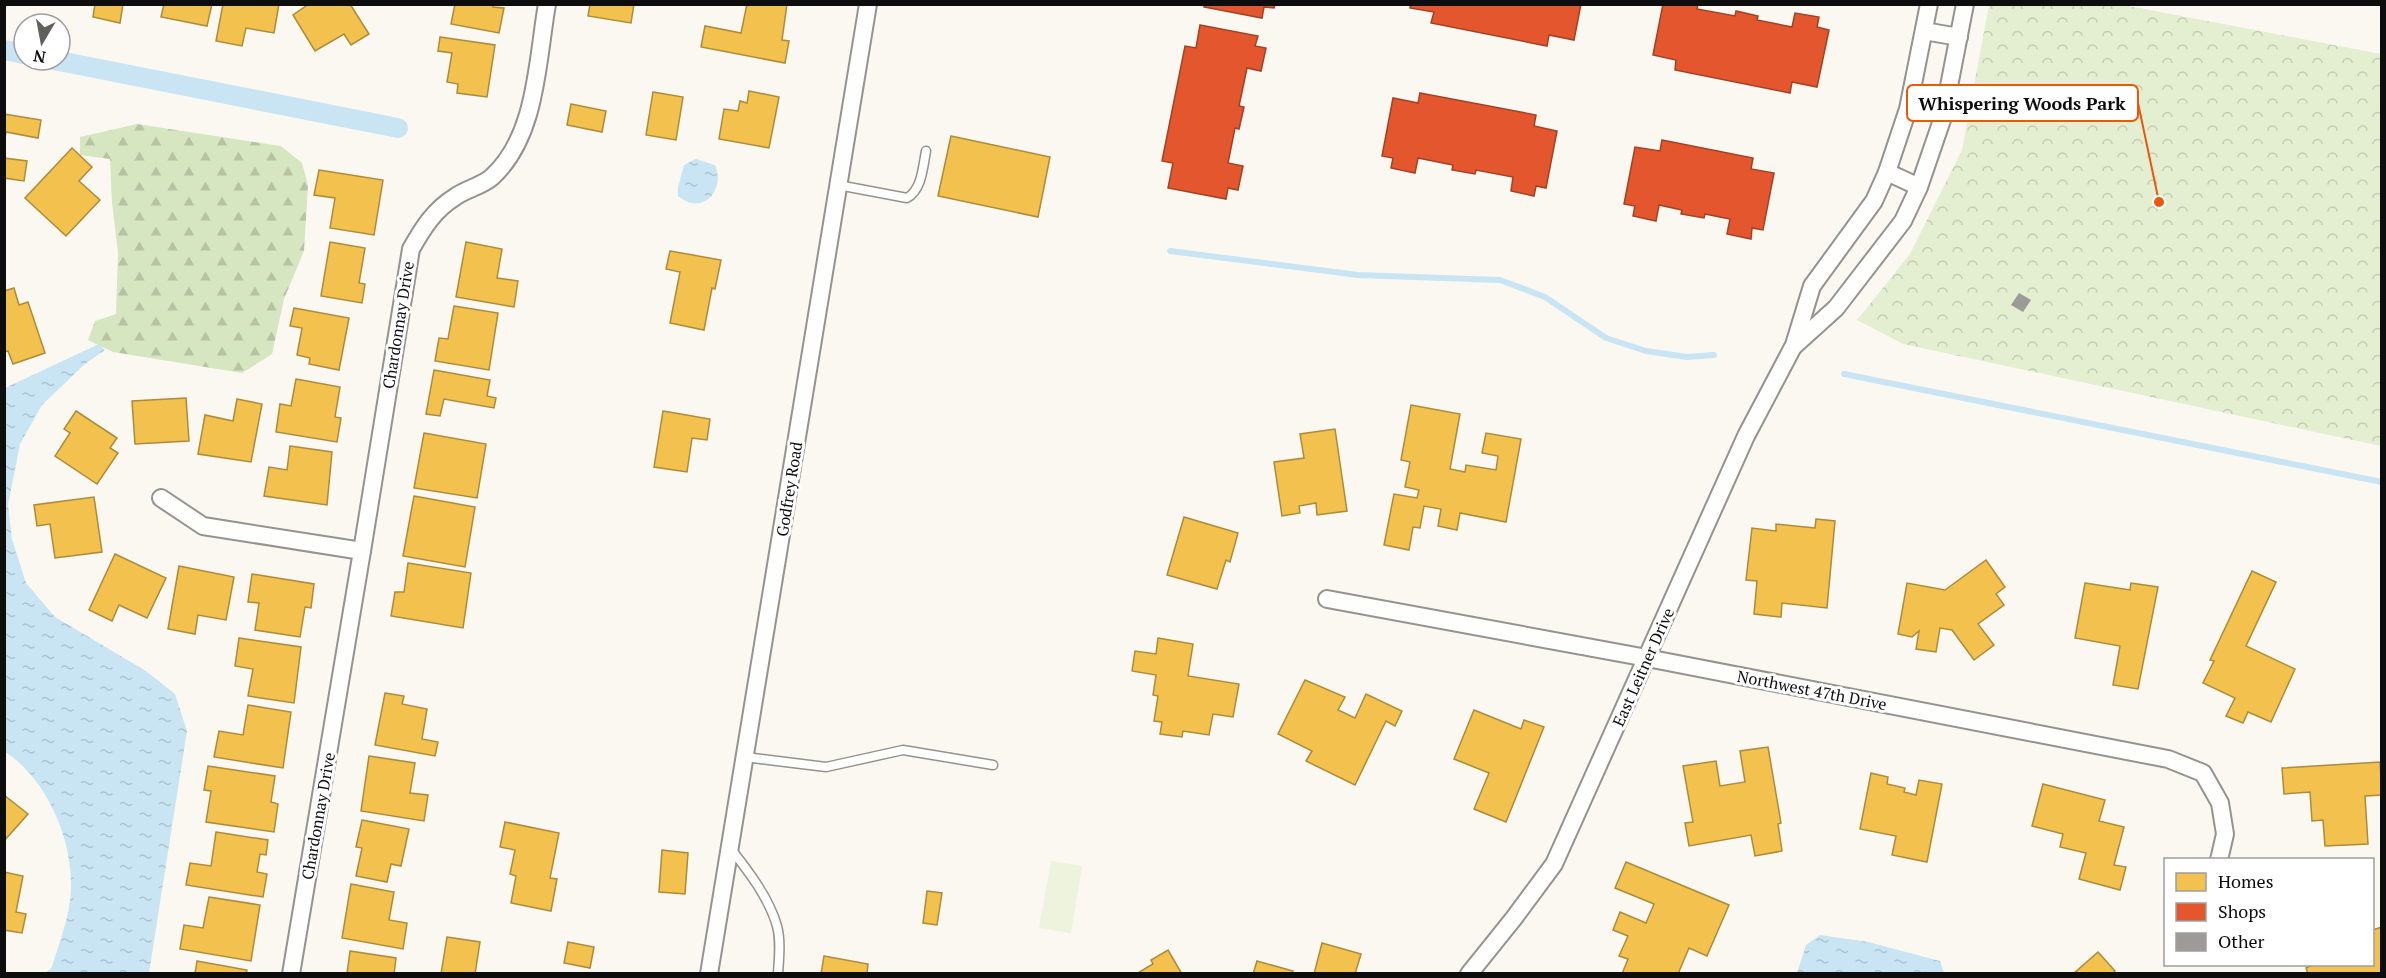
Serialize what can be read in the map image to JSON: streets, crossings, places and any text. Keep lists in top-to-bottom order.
{
  "streets": {
    "street": [
      "Chardonnay Drive",
      "Godfrey Road",
      "East Leitner Drive",
      "Northwest 47th Drive"
    ]
  },
  "crossings": [
    ["East Leitner Drive", "Northwest 47th Drive"]
  ],
  "places": ["Whispering Woods Park"],
  "legend": ["Homes", "Shops", "Other"],
  "north": "bottom"
}
